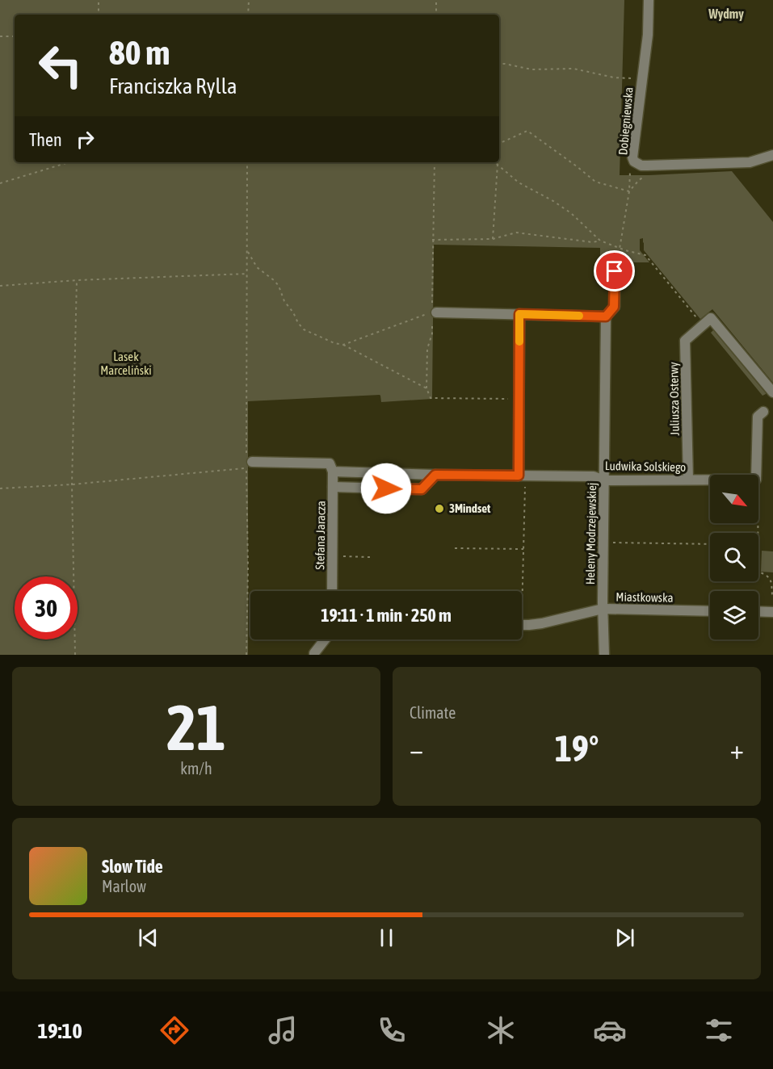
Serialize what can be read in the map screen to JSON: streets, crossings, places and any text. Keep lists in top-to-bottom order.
{
  "streets": {
    "street": [
      "Dobiegniewska",
      "Juliusza Osterwy",
      "Ludwika Solskiego",
      "Heleny Modrzejewskiej",
      "Stefana Jaracza",
      "Miastkowska"
    ]
  },
  "crossings": [
    ["Juliusza Osterwy", "Ludwika Solskiego"],
    ["Ludwika Solskiego", "Heleny Modrzejewskiej"],
    ["Ludwika Solskiego", "Stefana Jaracza"],
    ["Heleny Modrzejewskiej", "Miastkowska"]
  ],
  "districts": ["Wydmy"],
  "parks": ["Lasek Marceliński"],
  "places": ["3Mindset"],
  "north": "bottom right",
  "page": {
    "turn": ["80 m", "Franciszka Rylla"],
    "then": "Then",
    "limit": "30",
    "trip": "19:11 · 1 min · 250 m",
    "tile": [
      ["21", "km/h"],
      "Climate"
    ],
    "heat": ["−", "19°", "+"],
    "song": ["Slow Tide", "Marlow"],
    "tabs": "19:10"
  }
}
